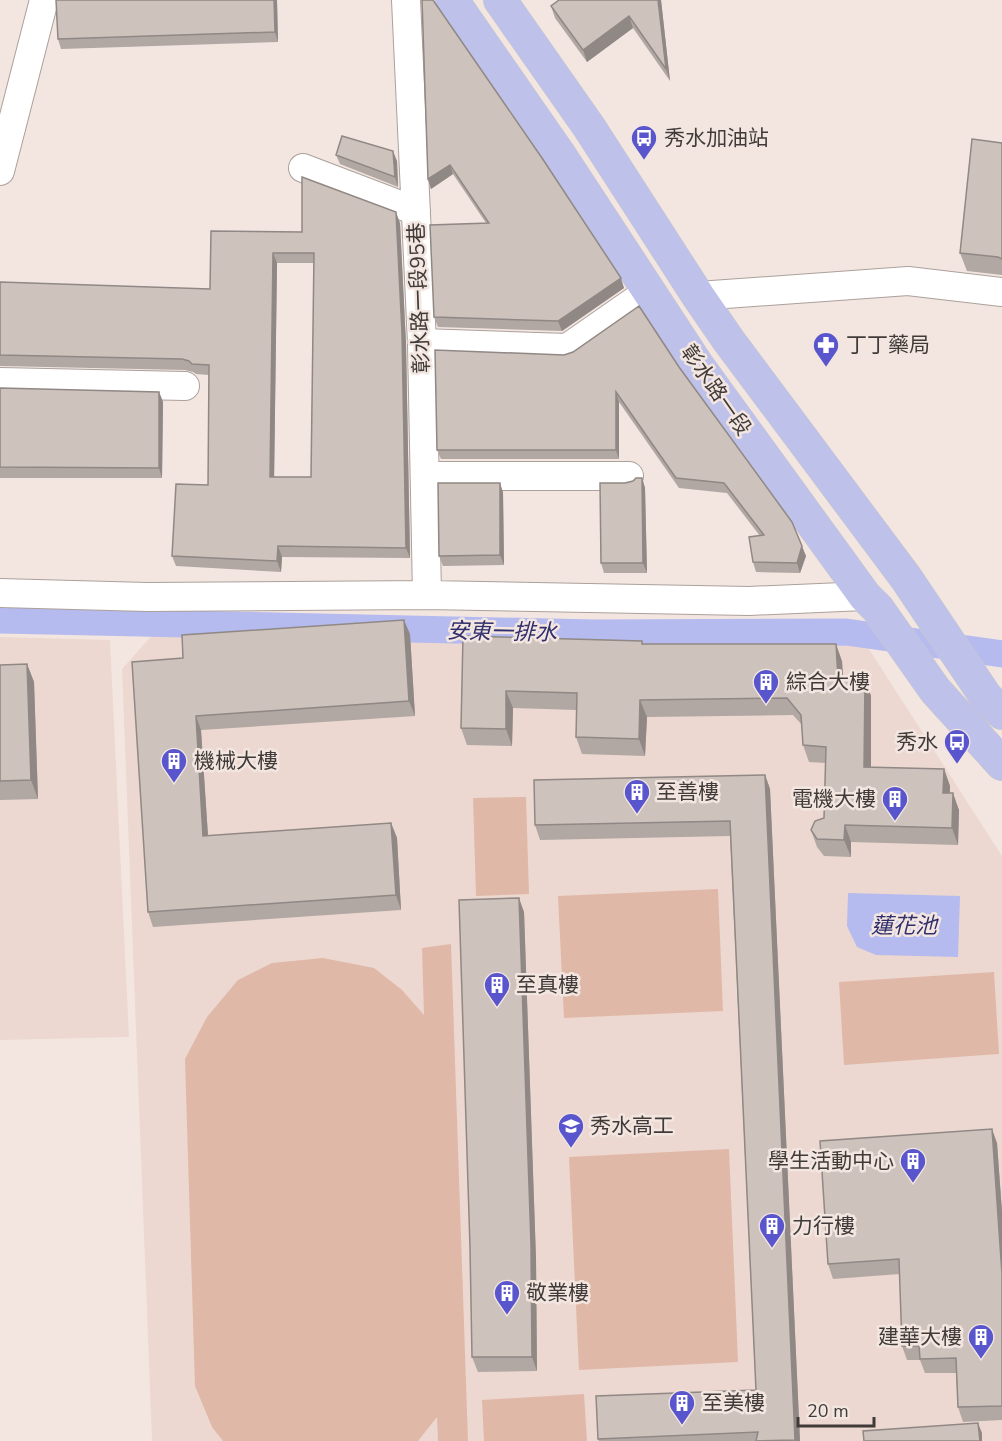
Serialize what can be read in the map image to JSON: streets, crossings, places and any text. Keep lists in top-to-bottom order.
{
  "streets": {
    "main road": ["彰水路一段"],
    "street": ["彰水路一段95巷"]
  },
  "water": ["安東一排水", "蓮花池"],
  "places": {
    "bus stop": ["秀水加油站", "秀水"],
    "pharmacy": ["丁丁藥局"],
    "building": [
      "綜合大樓",
      "機械大樓",
      "至善樓",
      "電機大樓",
      "至真樓",
      "學生活動中心",
      "力行樓",
      "敬業樓",
      "建華大樓",
      "至美樓"
    ],
    "school or university": ["秀水高工"]
  },
  "scale_bar": "20 m"
}
